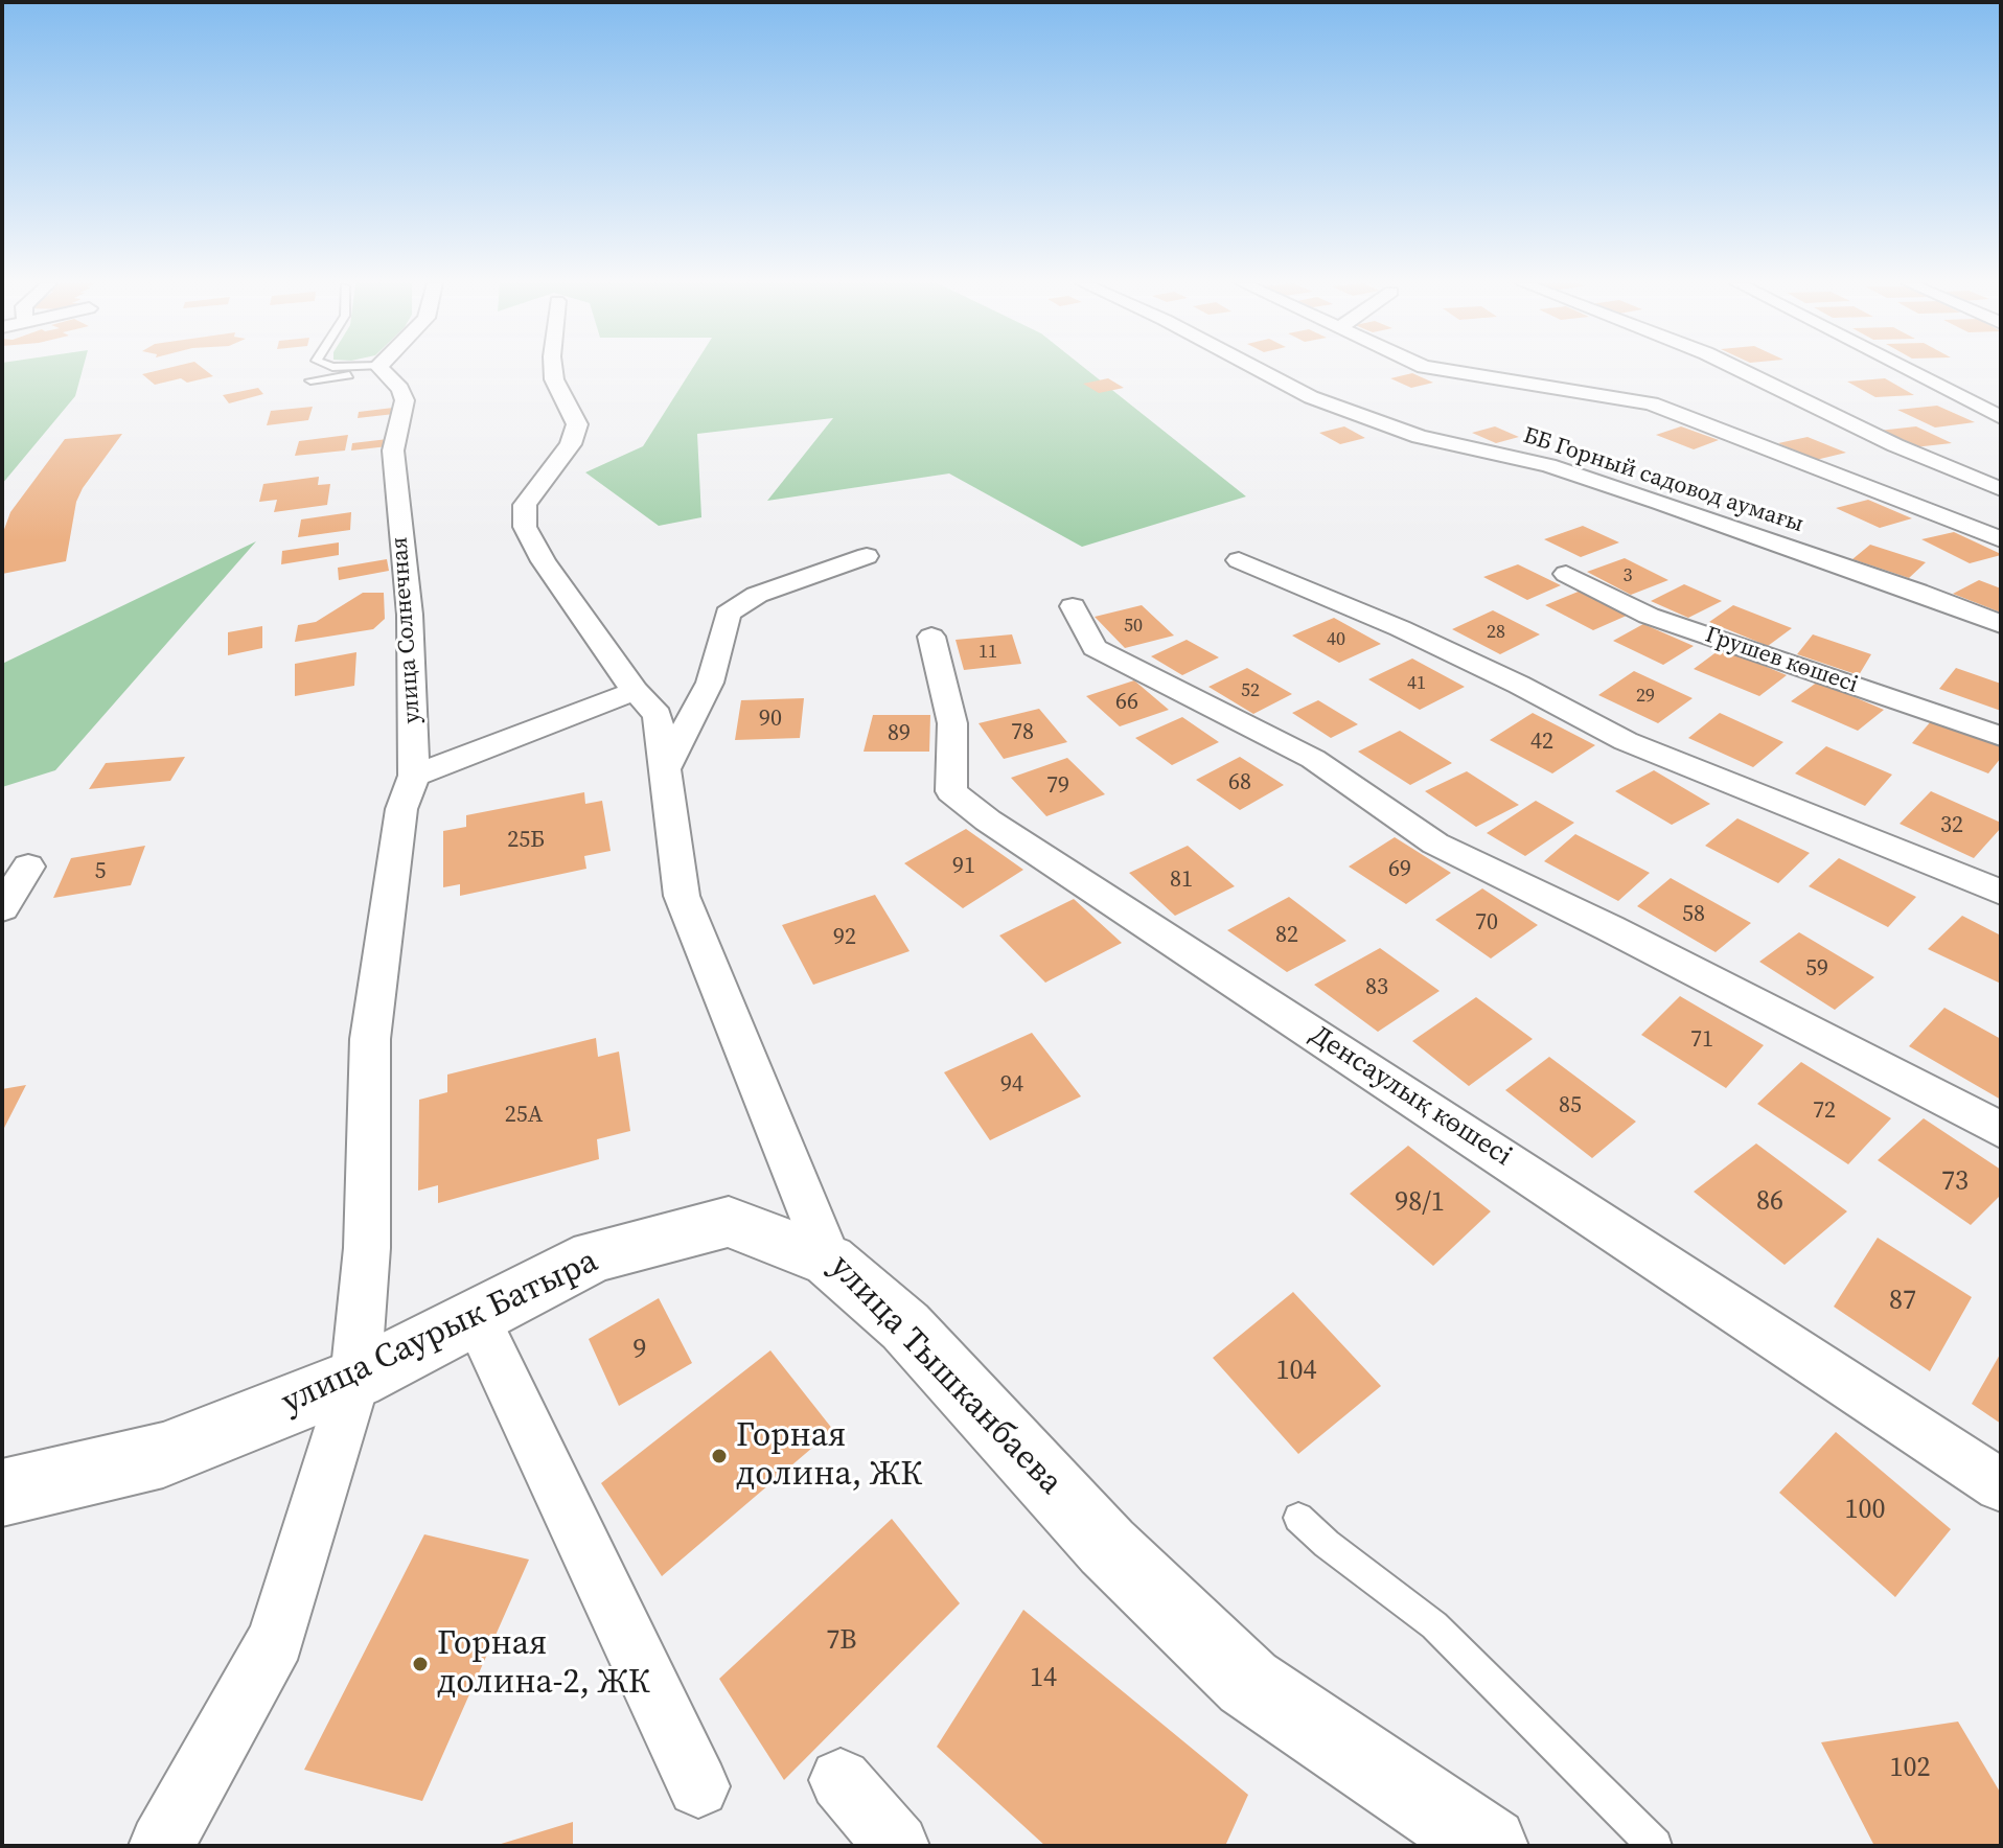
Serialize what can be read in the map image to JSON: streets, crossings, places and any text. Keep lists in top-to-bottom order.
{
  "streets": {
    "street": [
      "ББ Горный садовод аумағы",
      "улица Солнечная",
      "Грушев көшесі",
      "Денсаулық көшесі",
      "улица Саурык Батыра",
      "улица Тышканбаева"
    ]
  },
  "crossings": [
    ["улица Саурык Батыра", "улица Тышканбаева"]
  ],
  "places": ["Горная долина, ЖК", "Горная долина-2, ЖК"],
  "house_numbers": [
    "3",
    "50",
    "28",
    "40",
    "11",
    "41",
    "52",
    "29",
    "66",
    "90",
    "78",
    "89",
    "42",
    "68",
    "79",
    "32",
    "25Б",
    "91",
    "69",
    "5",
    "81",
    "58",
    "70",
    "82",
    "92",
    "59",
    "83",
    "71",
    "94",
    "85",
    "72",
    "25А",
    "73",
    "86",
    "98/1",
    "87",
    "9",
    "104",
    "100",
    "7В",
    "14",
    "102"
  ]
}
